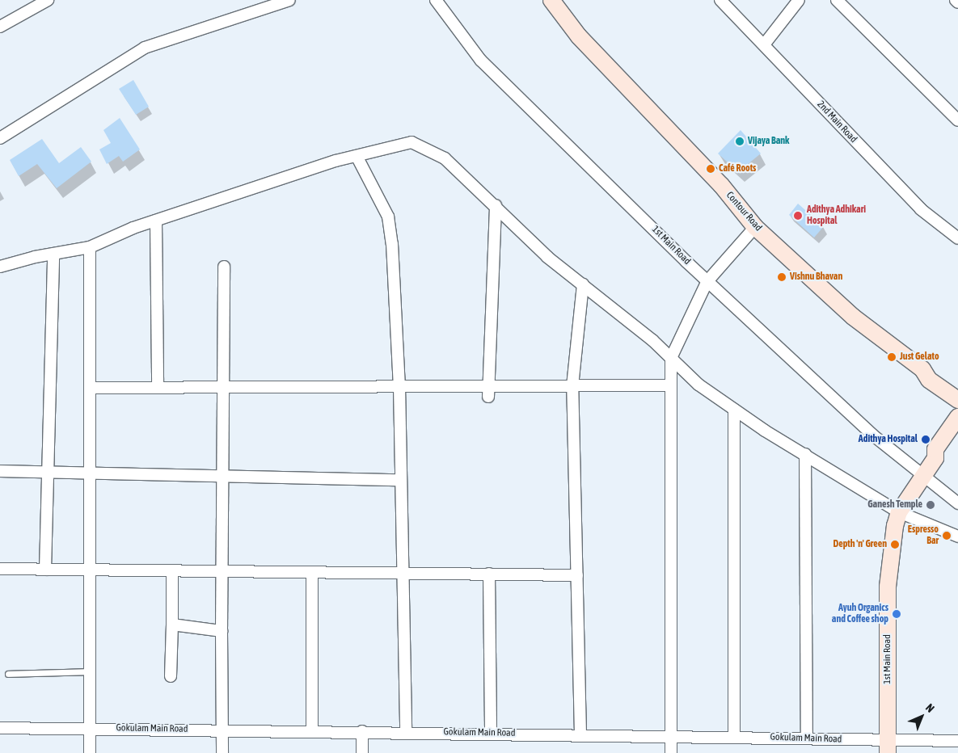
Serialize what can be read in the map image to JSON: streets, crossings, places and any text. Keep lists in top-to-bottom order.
{
  "streets": {
    "main road": ["Contour Road", "1st Main Road"],
    "street": ["2nd Main Road", "Gokulam Main Road"]
  },
  "crossings": [
    ["1st Main Road", "Gokulam Main Road"]
  ],
  "places": [
    "Vijaya Bank",
    "Café Roots",
    "Adithya Adhikari Hospital",
    "Vishnu Bhavan",
    "Just Gelato",
    "Adithya Hospital",
    "Ganesh Temple",
    "Espresso Bar",
    "Depth 'n' Green",
    "Ayuh Organics and Coffee shop"
  ],
  "north": "top right"
}
